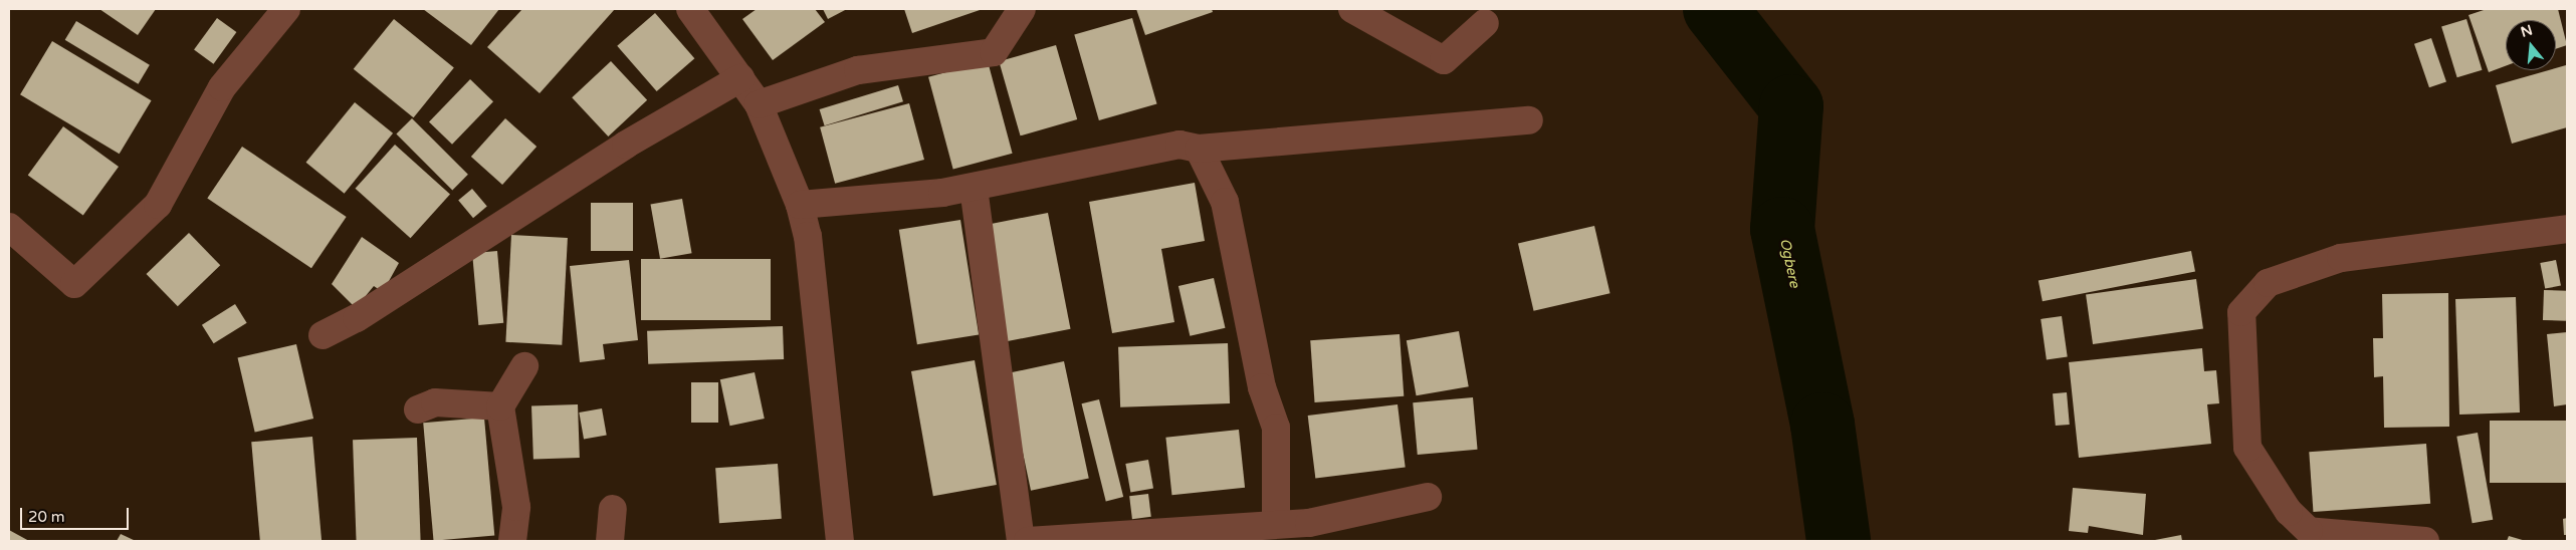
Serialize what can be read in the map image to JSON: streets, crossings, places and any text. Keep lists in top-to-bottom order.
{
  "water": ["Ogbere"],
  "scale_bar": "20 m",
  "north": "top"
}
